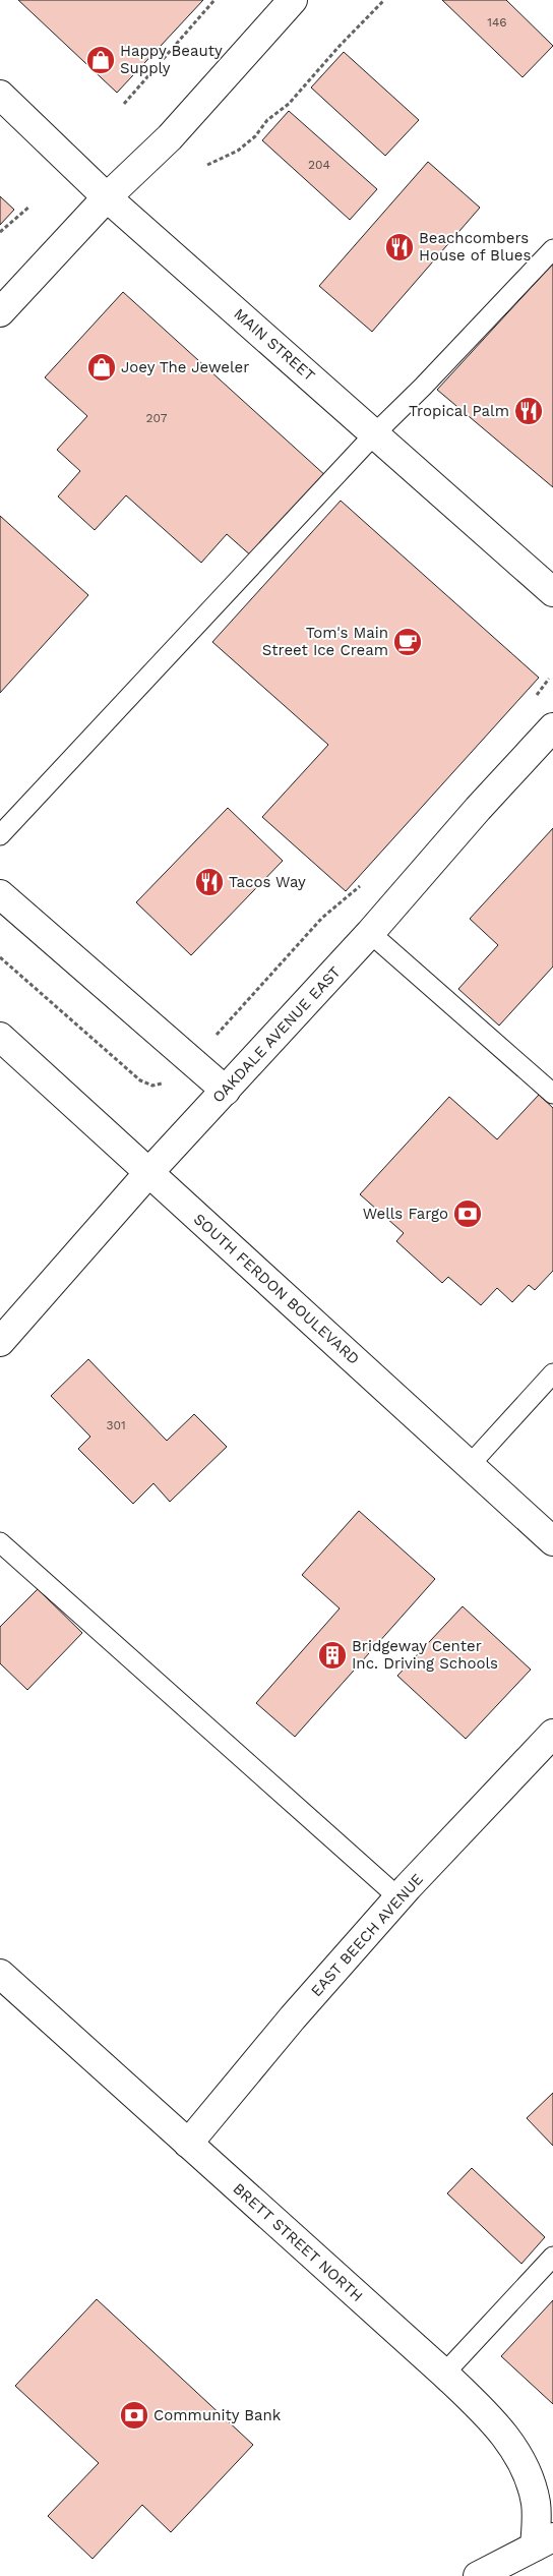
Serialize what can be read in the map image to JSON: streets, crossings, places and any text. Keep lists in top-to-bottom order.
{
  "streets": {
    "street": [
      "MAIN STREET",
      "OAKDALE AVENUE EAST",
      "SOUTH FERDON BOULEVARD",
      "EAST BEECH AVENUE",
      "BRETT STREET NORTH"
    ]
  },
  "crossings": [
    ["OAKDALE AVENUE EAST", "SOUTH FERDON BOULEVARD"],
    ["EAST BEECH AVENUE", "BRETT STREET NORTH"]
  ],
  "places": {
    "shop": ["Happy Beauty Supply", "Joey The Jeweler"],
    "restaurant": ["Beachcombers House of Blues", "Tropical Palm", "Tacos Way"],
    "cafe": ["Tom's Main Street Ice Cream"],
    "bank": ["Wells Fargo", "Community Bank"],
    "building": ["Bridgeway Center Inc. Driving Schools"]
  },
  "house_numbers": [
    "146",
    "204",
    "207",
    "301"
  ]
}
